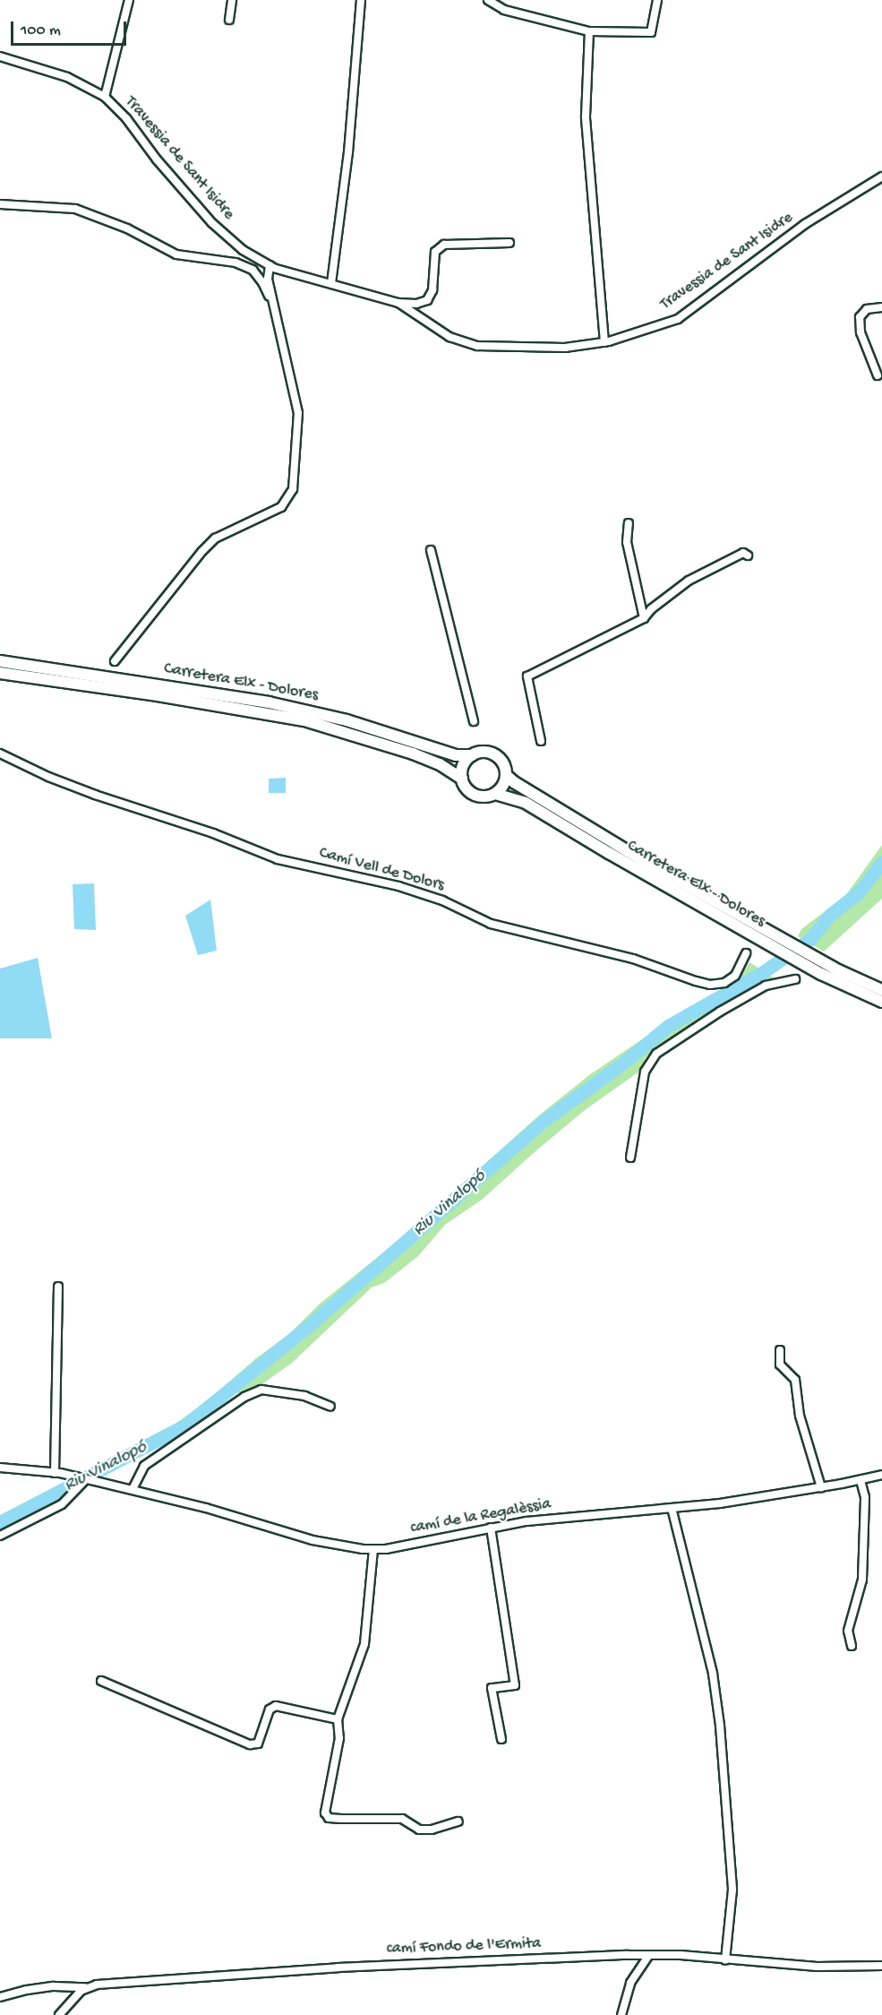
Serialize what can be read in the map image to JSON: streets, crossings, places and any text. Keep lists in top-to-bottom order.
{
  "streets": {
    "main road": ["Carretera Elx - Dolores"],
    "street": [
      "Travessia de Sant Isidre",
      "Camí Vell de Dolors",
      "camí de la Regalèssia",
      "camí Fondo de l'Ermita"
    ]
  },
  "water": ["Riu Vinalopó"],
  "scale_bar": "100 m"
}
